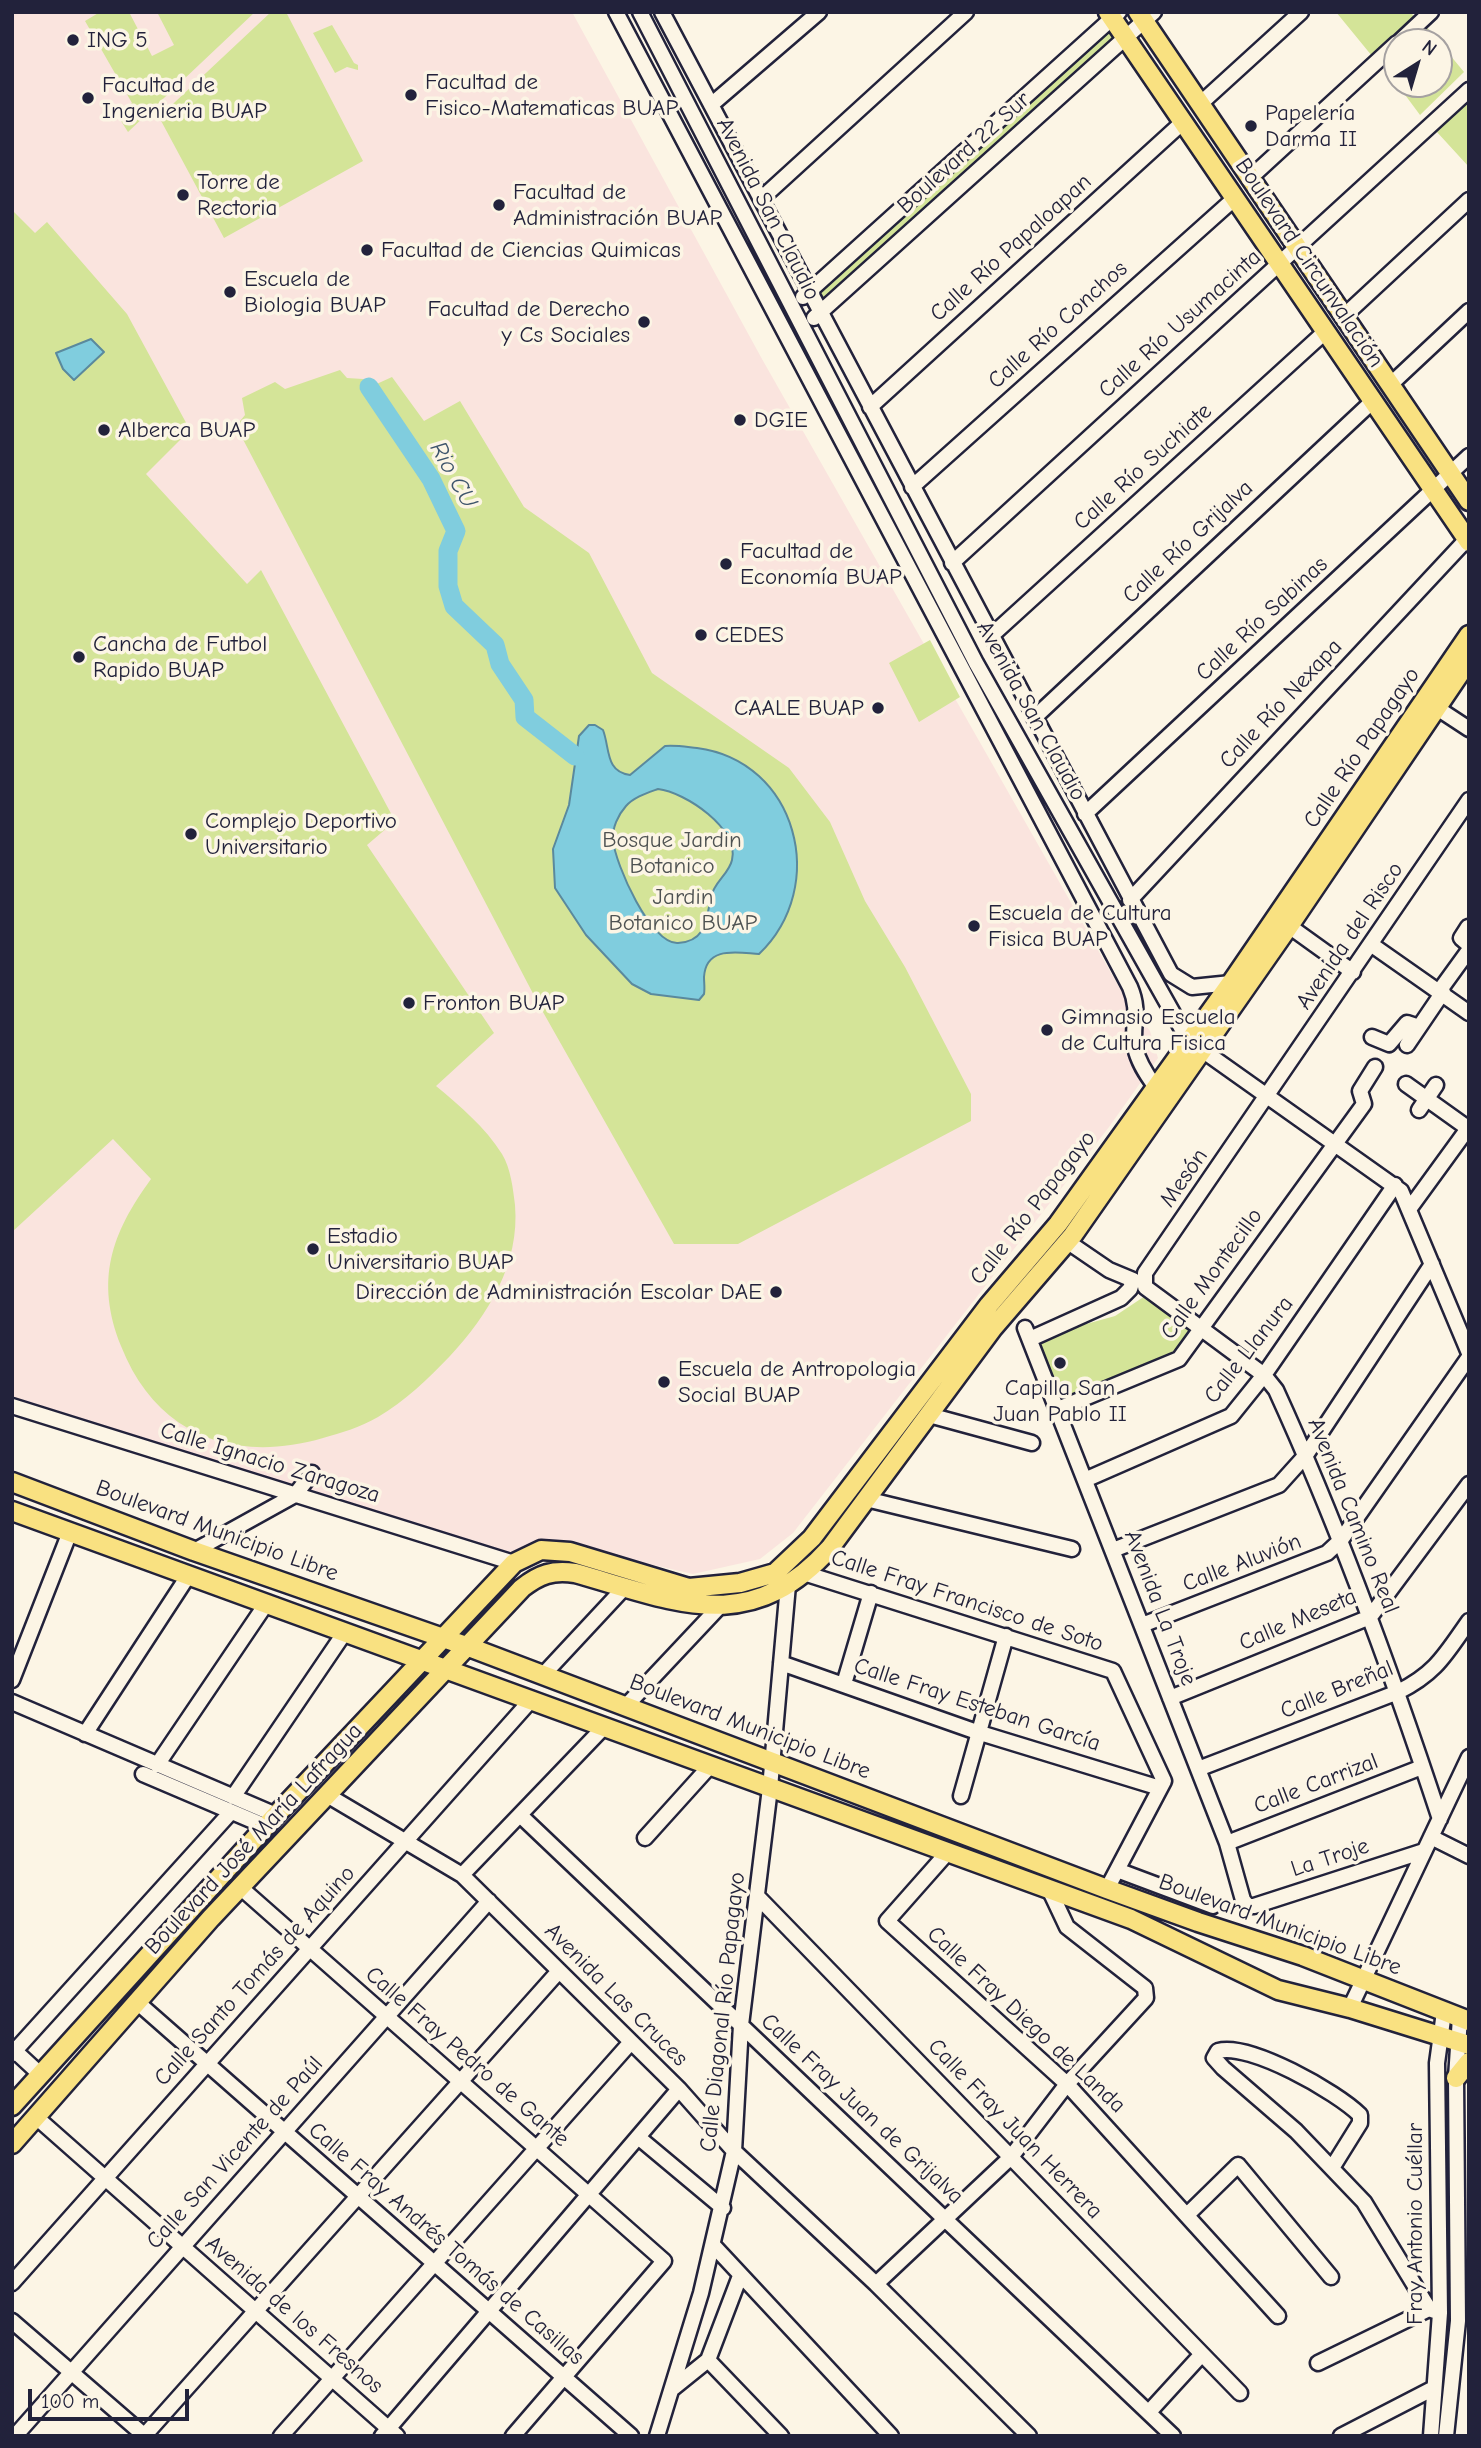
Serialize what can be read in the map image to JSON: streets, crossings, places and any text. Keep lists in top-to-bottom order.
{
  "streets": {
    "main road": [
      "Boulevard Circunvalación",
      "Calle Río Papagayo",
      "Boulevard Municipio Libre",
      "Boulevard José María Lafragua"
    ],
    "street": [
      "Boulevard 22 Sur",
      "Avenida San Claudio",
      "Calle Río Papaloapan",
      "Calle Río Usumacinta",
      "Calle Río Conchos",
      "Calle Río Suchiate",
      "Calle Río Grijalva",
      "Calle Río Sabinas",
      "Calle Río Nexapa",
      "Avenida del Risco",
      "Mesón",
      "Calle Montecillo",
      "Calle Llanura",
      "Calle Ignacio Zaragoza",
      "Avenida Camino Real",
      "Calle Aluvión",
      "Calle Fray Francisco de Soto",
      "Avenida La Troje",
      "Calle Meseta",
      "Calle Breñal",
      "Calle Fray Esteban García",
      "Calle Carrizal",
      "La Troje",
      "Calle Santo Tomás de Aquino",
      "Avenida Las Cruces",
      "Calle Diagonal Río Papagayo",
      "Calle Fray Diego de Landa",
      "Calle Fray Pedro de Gante",
      "Calle Fray Juan de Grijalva",
      "Calle Fray Juan Herrera",
      "Calle San Vicente de Paúl",
      "Fray Antonio Cuéllar",
      "Calle Fray Andrés Tomás de Casillas",
      "Avenida de los Fresnos"
    ]
  },
  "crossings": [
    ["Boulevard 22 Sur", "Avenida San Claudio"],
    ["Boulevard 22 Sur", "Boulevard Circunvalación"],
    ["Avenida San Claudio", "Calle Río Papaloapan"],
    ["Avenida San Claudio", "Calle Río Usumacinta"],
    ["Avenida San Claudio", "Calle Río Conchos"],
    ["Avenida San Claudio", "Calle Río Suchiate"],
    ["Avenida San Claudio", "Calle Río Grijalva"],
    ["Avenida San Claudio", "Calle Río Sabinas"],
    ["Avenida San Claudio", "Calle Río Nexapa"],
    ["Avenida San Claudio", "Calle Río Papagayo"],
    ["Avenida San Claudio", "Avenida del Risco"],
    ["Avenida San Claudio", "Mesón"],
    ["Avenida San Claudio", "Calle Montecillo"],
    ["Avenida San Claudio", "Calle Llanura"],
    ["Avenida San Claudio", "Calle Aluvión"],
    ["Calle Río Papaloapan", "Boulevard Circunvalación"],
    ["Boulevard Circunvalación", "Calle Río Usumacinta"],
    ["Boulevard Circunvalación", "Calle Río Conchos"],
    ["Boulevard Circunvalación", "Calle Río Suchiate"],
    ["Boulevard Circunvalación", "Calle Río Grijalva"],
    ["Boulevard Circunvalación", "Calle Río Sabinas"],
    ["Boulevard Circunvalación", "Calle Río Nexapa"],
    ["Calle Río Papagayo", "Calle Ignacio Zaragoza"],
    ["Calle Río Papagayo", "Avenida Camino Real"],
    ["Calle Río Papagayo", "Calle Fray Francisco de Soto"],
    ["Calle Río Papagayo", "Boulevard José María Lafragua"],
    ["Calle Río Papagayo", "Calle Diagonal Río Papagayo"],
    ["Avenida del Risco", "Mesón"],
    ["Mesón", "Avenida Camino Real"],
    ["Mesón", "Avenida La Troje"],
    ["Calle Montecillo", "Avenida Camino Real"],
    ["Calle Montecillo", "Avenida La Troje"],
    ["Calle Llanura", "Avenida Camino Real"],
    ["Calle Llanura", "Avenida La Troje"],
    ["Calle Ignacio Zaragoza", "Boulevard José María Lafragua"],
    ["Avenida Camino Real", "Calle Aluvión"],
    ["Avenida Camino Real", "Calle Meseta"],
    ["Avenida Camino Real", "Calle Breñal"],
    ["Avenida Camino Real", "Calle Carrizal"],
    ["Boulevard Municipio Libre", "Boulevard José María Lafragua"],
    ["Boulevard Municipio Libre", "Calle Santo Tomás de Aquino"],
    ["Boulevard Municipio Libre", "Calle Diagonal Río Papagayo"],
    ["Boulevard Municipio Libre", "Calle Fray Diego de Landa"],
    ["Boulevard Municipio Libre", "Fray Antonio Cuéllar"],
    ["Calle Aluvión", "Avenida La Troje"],
    ["Calle Fray Francisco de Soto", "Calle Fray Esteban García"],
    ["Avenida La Troje", "Calle Meseta"],
    ["Avenida La Troje", "Calle Breñal"],
    ["Avenida La Troje", "Calle Carrizal"],
    ["Avenida La Troje", "La Troje"],
    ["Calle Fray Esteban García", "Calle Diagonal Río Papagayo"],
    ["Boulevard José María Lafragua", "Avenida Las Cruces"],
    ["Boulevard José María Lafragua", "Calle Fray Pedro de Gante"],
    ["Boulevard José María Lafragua", "Calle Fray Andrés Tomás de Casillas"],
    ["Boulevard José María Lafragua", "Avenida de los Fresnos"],
    ["Calle Santo Tomás de Aquino", "Avenida Las Cruces"],
    ["Calle Santo Tomás de Aquino", "Calle Fray Pedro de Gante"],
    ["Calle Santo Tomás de Aquino", "Calle Fray Andrés Tomás de Casillas"],
    ["Calle Santo Tomás de Aquino", "Avenida de los Fresnos"],
    ["Avenida Las Cruces", "Calle Diagonal Río Papagayo"],
    ["Avenida Las Cruces", "Calle San Vicente de Paúl"],
    ["Calle Diagonal Río Papagayo", "Calle Fray Juan de Grijalva"],
    ["Calle Diagonal Río Papagayo", "Calle Fray Juan Herrera"],
    ["Calle Fray Pedro de Gante", "Calle San Vicente de Paúl"],
    ["Calle Fray Pedro de Gante", "Calle Fray Andrés Tomás de Casillas"],
    ["Calle San Vicente de Paúl", "Calle Fray Andrés Tomás de Casillas"],
    ["Calle San Vicente de Paúl", "Avenida de los Fresnos"]
  ],
  "water": ["Rio CU"],
  "parks": ["Bosque Jardin Botanico", "Jardin Botanico BUAP"],
  "places": [
    "ING 5",
    "Facultad de Fisico-Matematicas BUAP",
    "Facultad de Ingenieria BUAP",
    "Papelería Darma II",
    "Torre de Rectoria",
    "Facultad de Administración BUAP",
    "Facultad de Ciencias Quimicas",
    "Escuela de Biologia BUAP",
    "Facultad de Derecho y Cs Sociales",
    "DGIE",
    "Alberca BUAP",
    "Facultad de Economía BUAP",
    "CEDES",
    "Cancha de Futbol Rapido BUAP",
    "CAALE BUAP",
    "Complejo Deportivo Universitario",
    "Escuela de Cultura Fisica BUAP",
    "Fronton BUAP",
    "Gimnasio Escuela de Cultura Fisica",
    "Estadio Universitario BUAP",
    "Dirección de Administración Escolar DAE",
    "Capilla San Juan Pablo II",
    "Escuela de Antropologia Social BUAP"
  ],
  "scale_bar": "100 m",
  "north": "top right"
}
